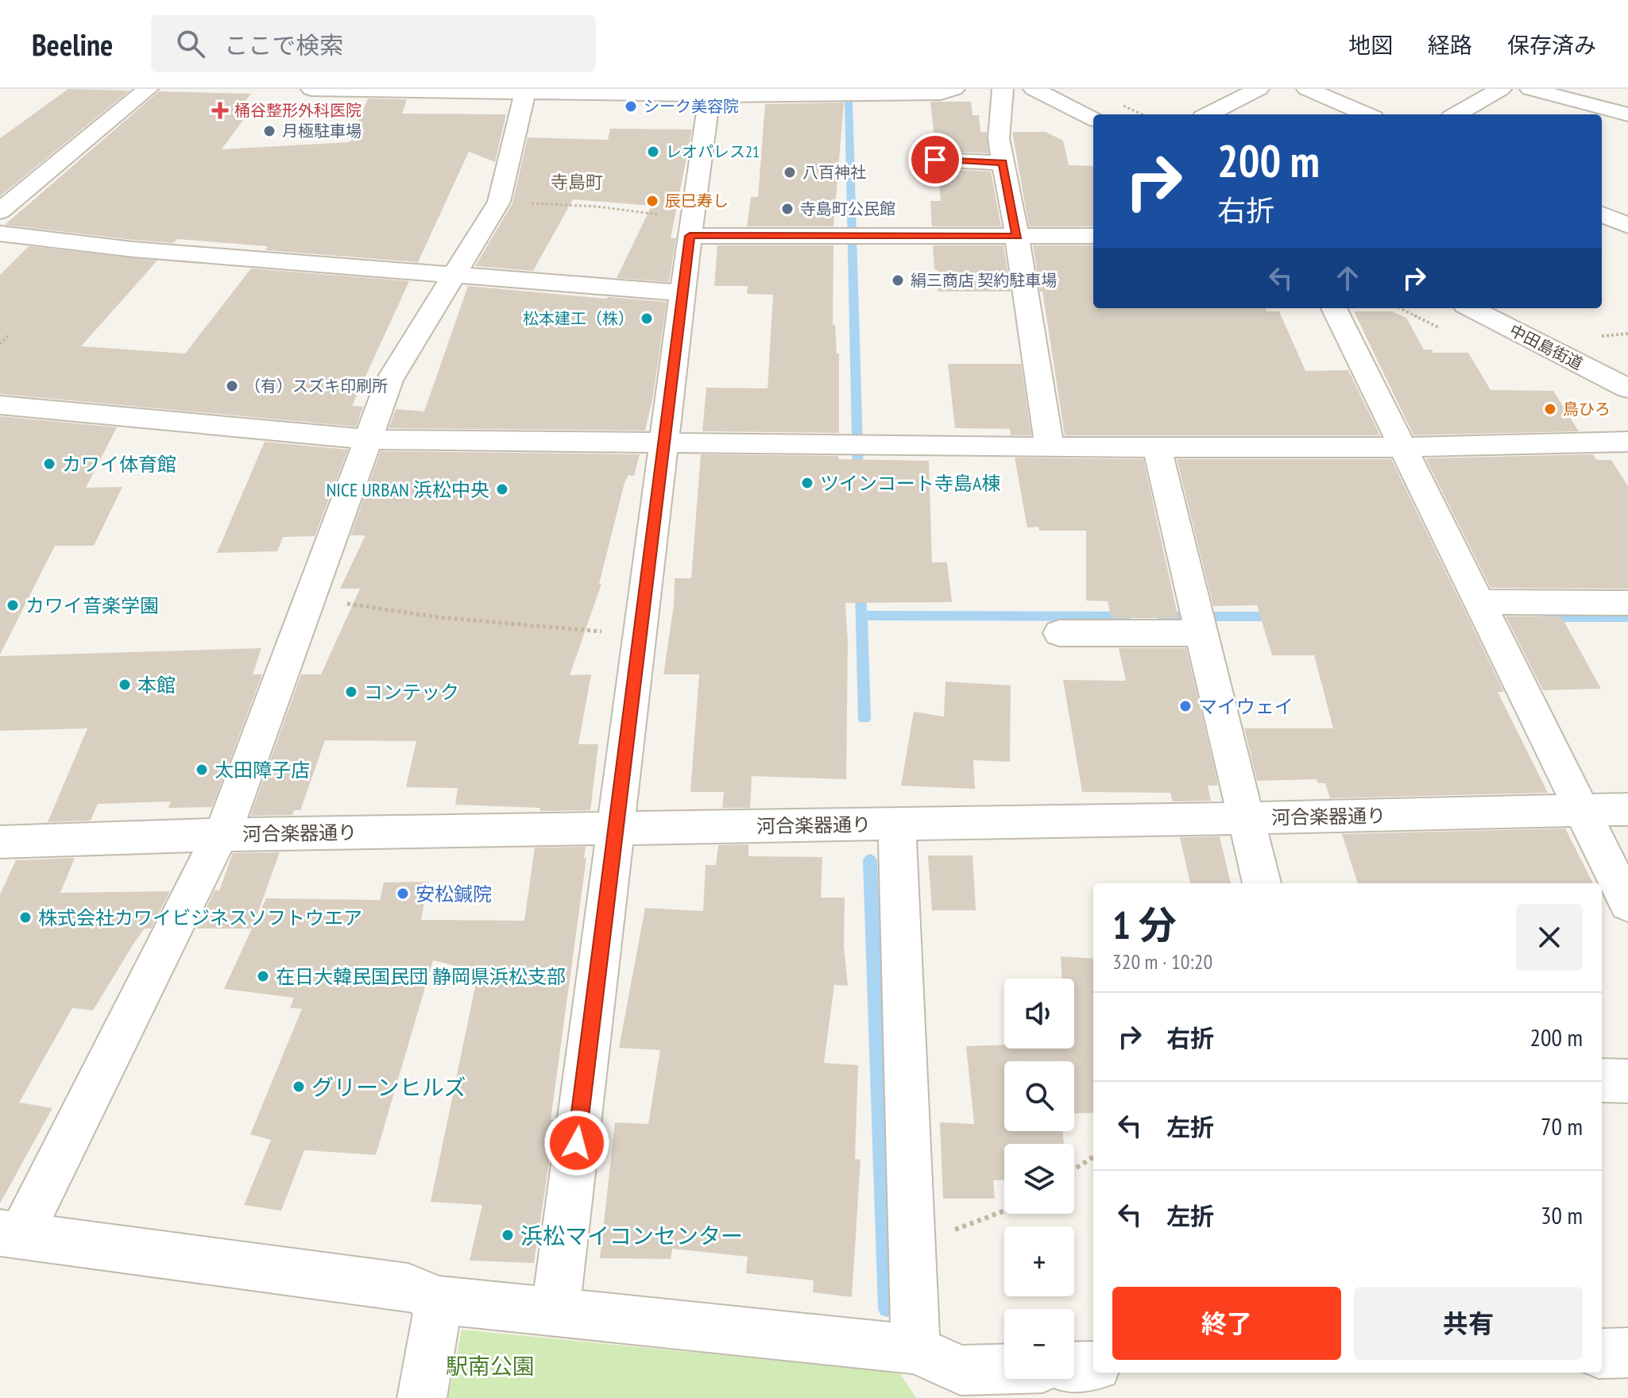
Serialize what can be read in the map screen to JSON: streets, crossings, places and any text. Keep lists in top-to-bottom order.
{
  "streets": {
    "street": ["中田島街道", "河合楽器通り"]
  },
  "districts": ["寺島町"],
  "parks": ["駅南公園"],
  "places": {
    "other": [
      "シーク美容院",
      "月極駐車場",
      "レオパレス21",
      "八百神社",
      "辰巳寿し",
      "寺島町公民館",
      "絹三商店 契約駐車場",
      "松本建工（株）",
      "（有）スズキ印刷所",
      "鳥ひろ",
      "カワイ体育館",
      "ツインコート寺島A棟",
      "NICE URBAN 浜松中央",
      "カワイ音楽学園",
      "本館",
      "コンテック",
      "マイウェイ",
      "太田障子店",
      "安松鍼院",
      "株式会社カワイビジネスソフトウエア",
      "在日大韓民国民団 静岡県浜松支部",
      "グリーンヒルズ",
      "浜松マイコンセンター"
    ],
    "health": ["桶谷整形外科医院"]
  },
  "page": {
    "header": "Beeline",
    "search": "ここで検索",
    "nav": ["地図", "経路", "保存済み"],
    "turn": ["200 m", "右折"],
    "heading": ["1 分", "320 m · 10:20"],
    "map_buttons": ["+", "−"],
    "list": [
      {
        "name": "右折",
        "value": "200 m"
      },
      {
        "name": "左折",
        "value": "70 m"
      },
      {
        "name": "左折",
        "value": "30 m"
      }
    ],
    "buttons": ["終了", "共有"]
  }
}
